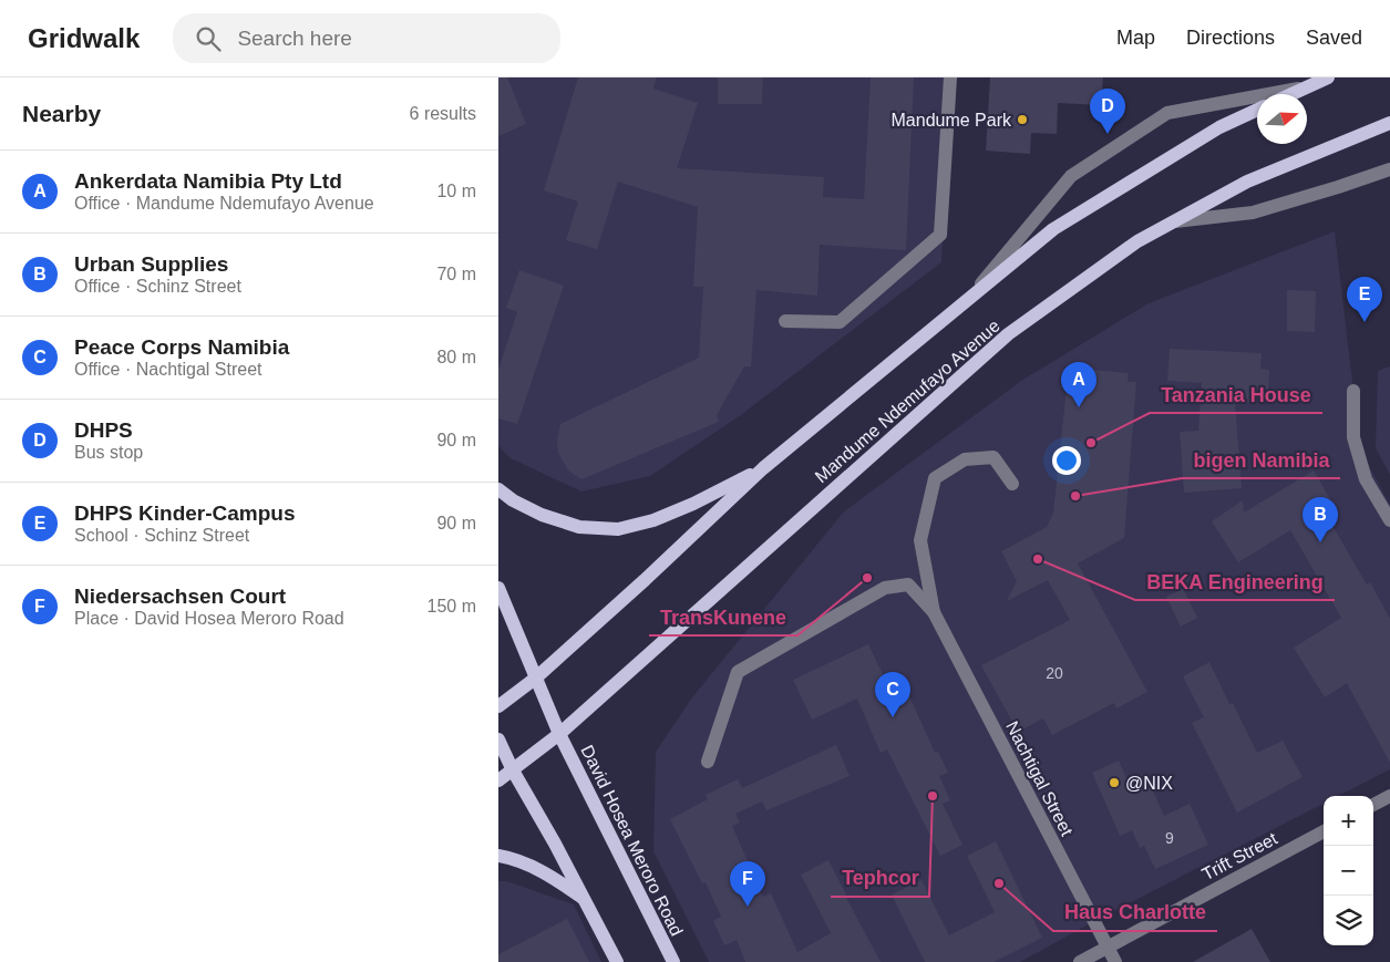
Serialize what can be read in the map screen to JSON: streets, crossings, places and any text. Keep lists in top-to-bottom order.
{
  "streets": {
    "main road": ["Mandume Ndemufayo Avenue", "David Hosea Meroro Road"],
    "street": ["Nachtigal Street", "Trift Street"]
  },
  "crossings": [
    ["Mandume Ndemufayo Avenue", "David Hosea Meroro Road"],
    ["Nachtigal Street", "Trift Street"]
  ],
  "places": [
    "Mandume Park",
    "Tanzania House",
    "bigen Namibia",
    "BEKA Engineering",
    "TransKunene",
    "@NIX",
    "Tephcor",
    "Haus Charlotte"
  ],
  "house_numbers": ["20", "9"],
  "north": "right",
  "page": {
    "header": "Gridwalk",
    "search": "Search here",
    "nav": ["Map", "Directions", "Saved"],
    "heading": ["Nearby", "6 results"],
    "pins": [
      "D",
      "E",
      "A",
      "B",
      "C",
      "F"
    ],
    "list": [
      {
        "mark": "A",
        "name": "Ankerdata Namibia Pty Ltd",
        "note": "Office · Mandume Ndemufayo Avenue",
        "value": "10 m"
      },
      {
        "mark": "B",
        "name": "Urban Supplies",
        "note": "Office · Schinz Street",
        "value": "70 m"
      },
      {
        "mark": "C",
        "name": "Peace Corps Namibia",
        "note": "Office · Nachtigal Street",
        "value": "80 m"
      },
      {
        "mark": "D",
        "name": "DHPS",
        "note": "Bus stop",
        "value": "90 m"
      },
      {
        "mark": "E",
        "name": "DHPS Kinder-Campus",
        "note": "School · Schinz Street",
        "value": "90 m"
      },
      {
        "mark": "F",
        "name": "Niedersachsen Court",
        "note": "Place · David Hosea Meroro Road",
        "value": "150 m"
      }
    ],
    "map_buttons": ["+", "−"]
  }
}
